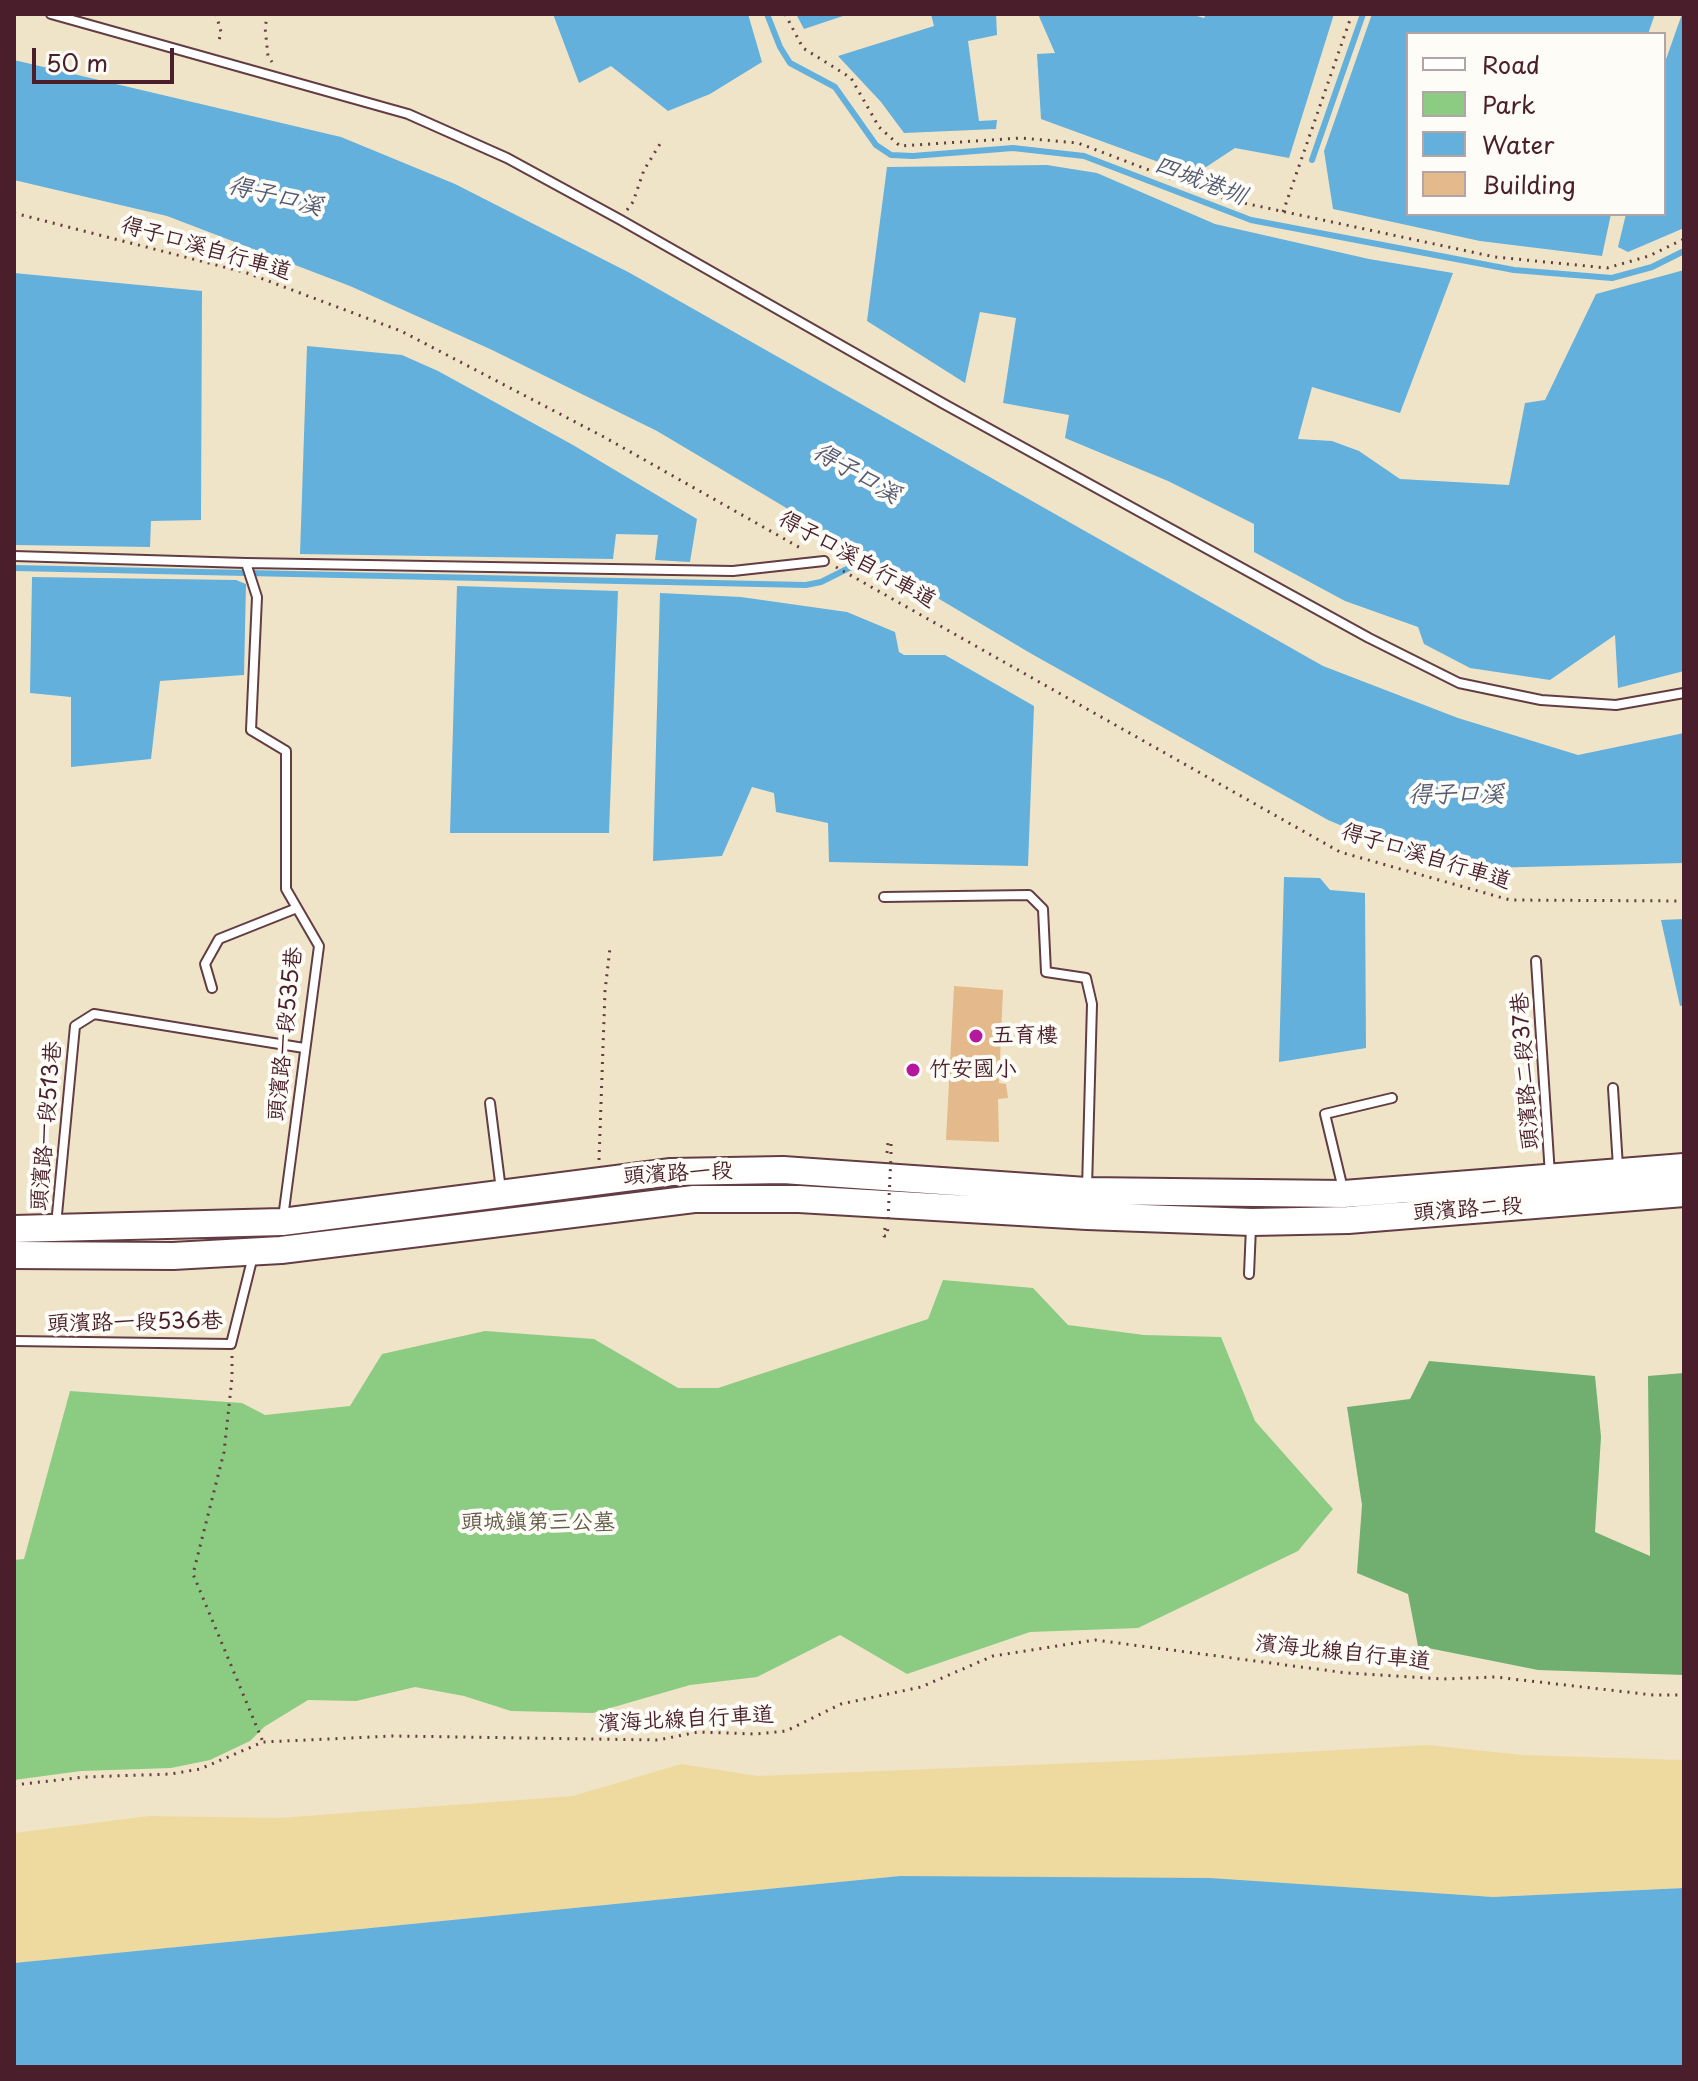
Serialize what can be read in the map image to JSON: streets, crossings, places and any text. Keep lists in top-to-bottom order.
{
  "streets": {
    "main road": ["頭濱路一段", "頭濱路二段"],
    "lane": [
      "頭濱路一段535巷",
      "頭濱路二段37巷",
      "頭濱路一段513巷",
      "頭濱路一段536巷"
    ],
    "path": ["得子口溪自行車道", "濱海北線自行車道"]
  },
  "crossings": [
    ["頭濱路一段535巷", "頭濱路一段513巷"],
    ["頭濱路一段535巷", "頭濱路一段"],
    ["頭濱路二段37巷", "頭濱路二段"],
    ["頭濱路一段513巷", "頭濱路一段"],
    ["頭濱路一段", "頭濱路二段"],
    ["頭濱路一段", "頭濱路一段536巷"]
  ],
  "water": ["四城港圳", "得子口溪"],
  "parks": ["頭城鎮第三公墓"],
  "places": ["五育樓", "竹安國小"],
  "legend": [
    "Road",
    "Park",
    "Water",
    "Building"
  ],
  "scale_bar": "50 m"
}
